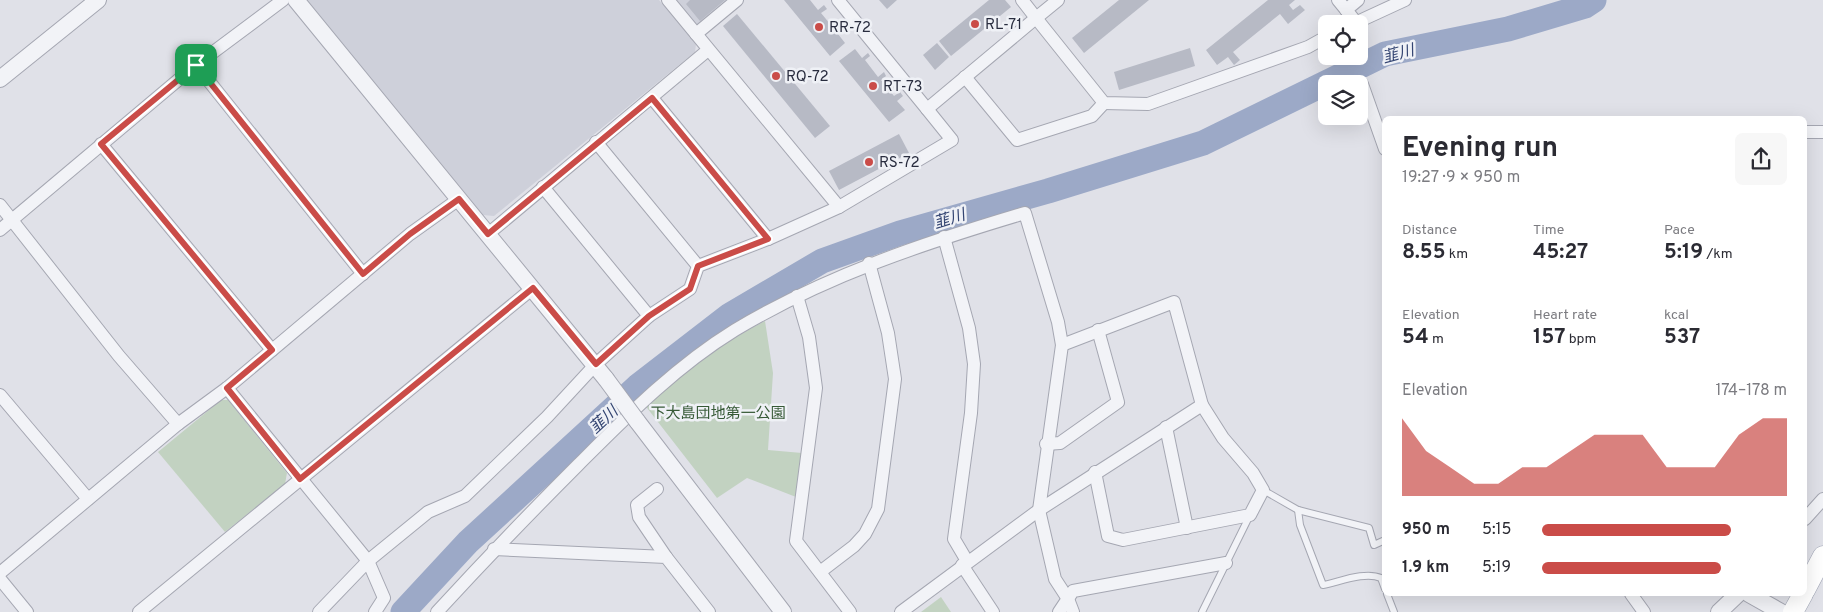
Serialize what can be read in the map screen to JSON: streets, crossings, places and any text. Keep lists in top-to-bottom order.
{
  "water": ["韮川"],
  "parks": ["下大島団地第一公園"],
  "places": [
    "RL-71",
    "RR-72",
    "RQ-72",
    "RT-73",
    "RS-72"
  ],
  "page": {
    "heading": ["Evening run", "19:27 · 9 × 950 m"],
    "stats": [
      ["Distance", "8.55 km"],
      ["Time", "45:27"],
      ["Pace", "5:19 /km"],
      ["Elevation", "54 m"],
      ["Heart rate", "157 bpm"],
      ["kcal", "537"]
    ],
    "chart": ["Elevation", "174–178 m"],
    "list": [
      {
        "name": "950 m",
        "note": "5:15"
      },
      {
        "name": "1.9 km",
        "note": "5:19"
      }
    ]
  }
}
